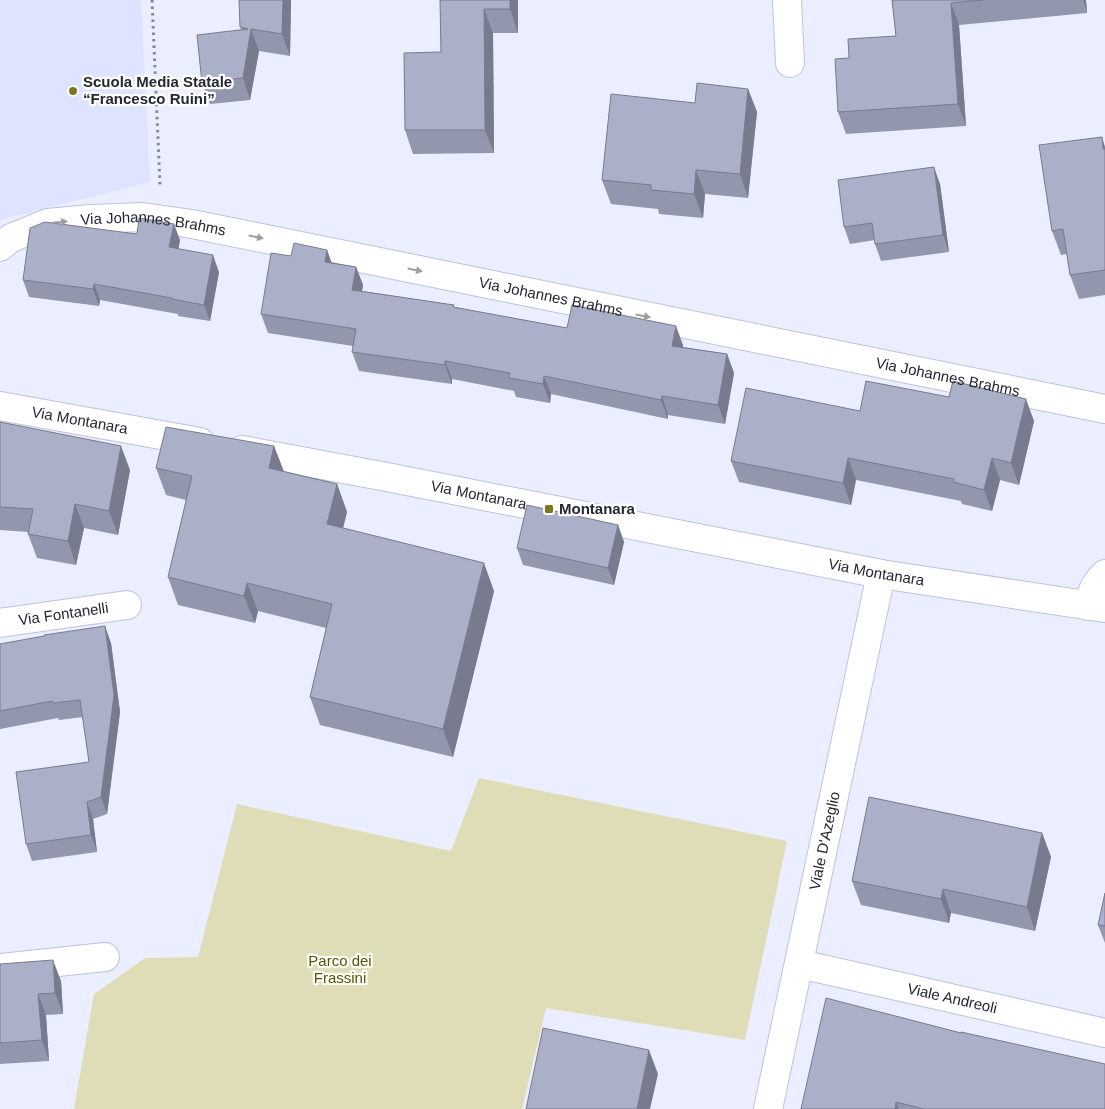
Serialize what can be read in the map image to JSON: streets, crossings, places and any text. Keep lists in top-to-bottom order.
{
  "streets": {
    "street": [
      "Via Johannes Brahms",
      "Via Montanara",
      "Via Fontanelli",
      "Viale D'Azeglio",
      "Viale Andreoli"
    ]
  },
  "crossings": [
    ["Via Montanara", "Viale D'Azeglio"],
    ["Viale D'Azeglio", "Viale Andreoli"]
  ],
  "one_way": ["Via Johannes Brahms"],
  "parks": ["Parco dei Frassini"],
  "places": {
    "other": ["Scuola Media Statale “Francesco Ruini”"],
    "transit": ["Montanara"]
  }
}
